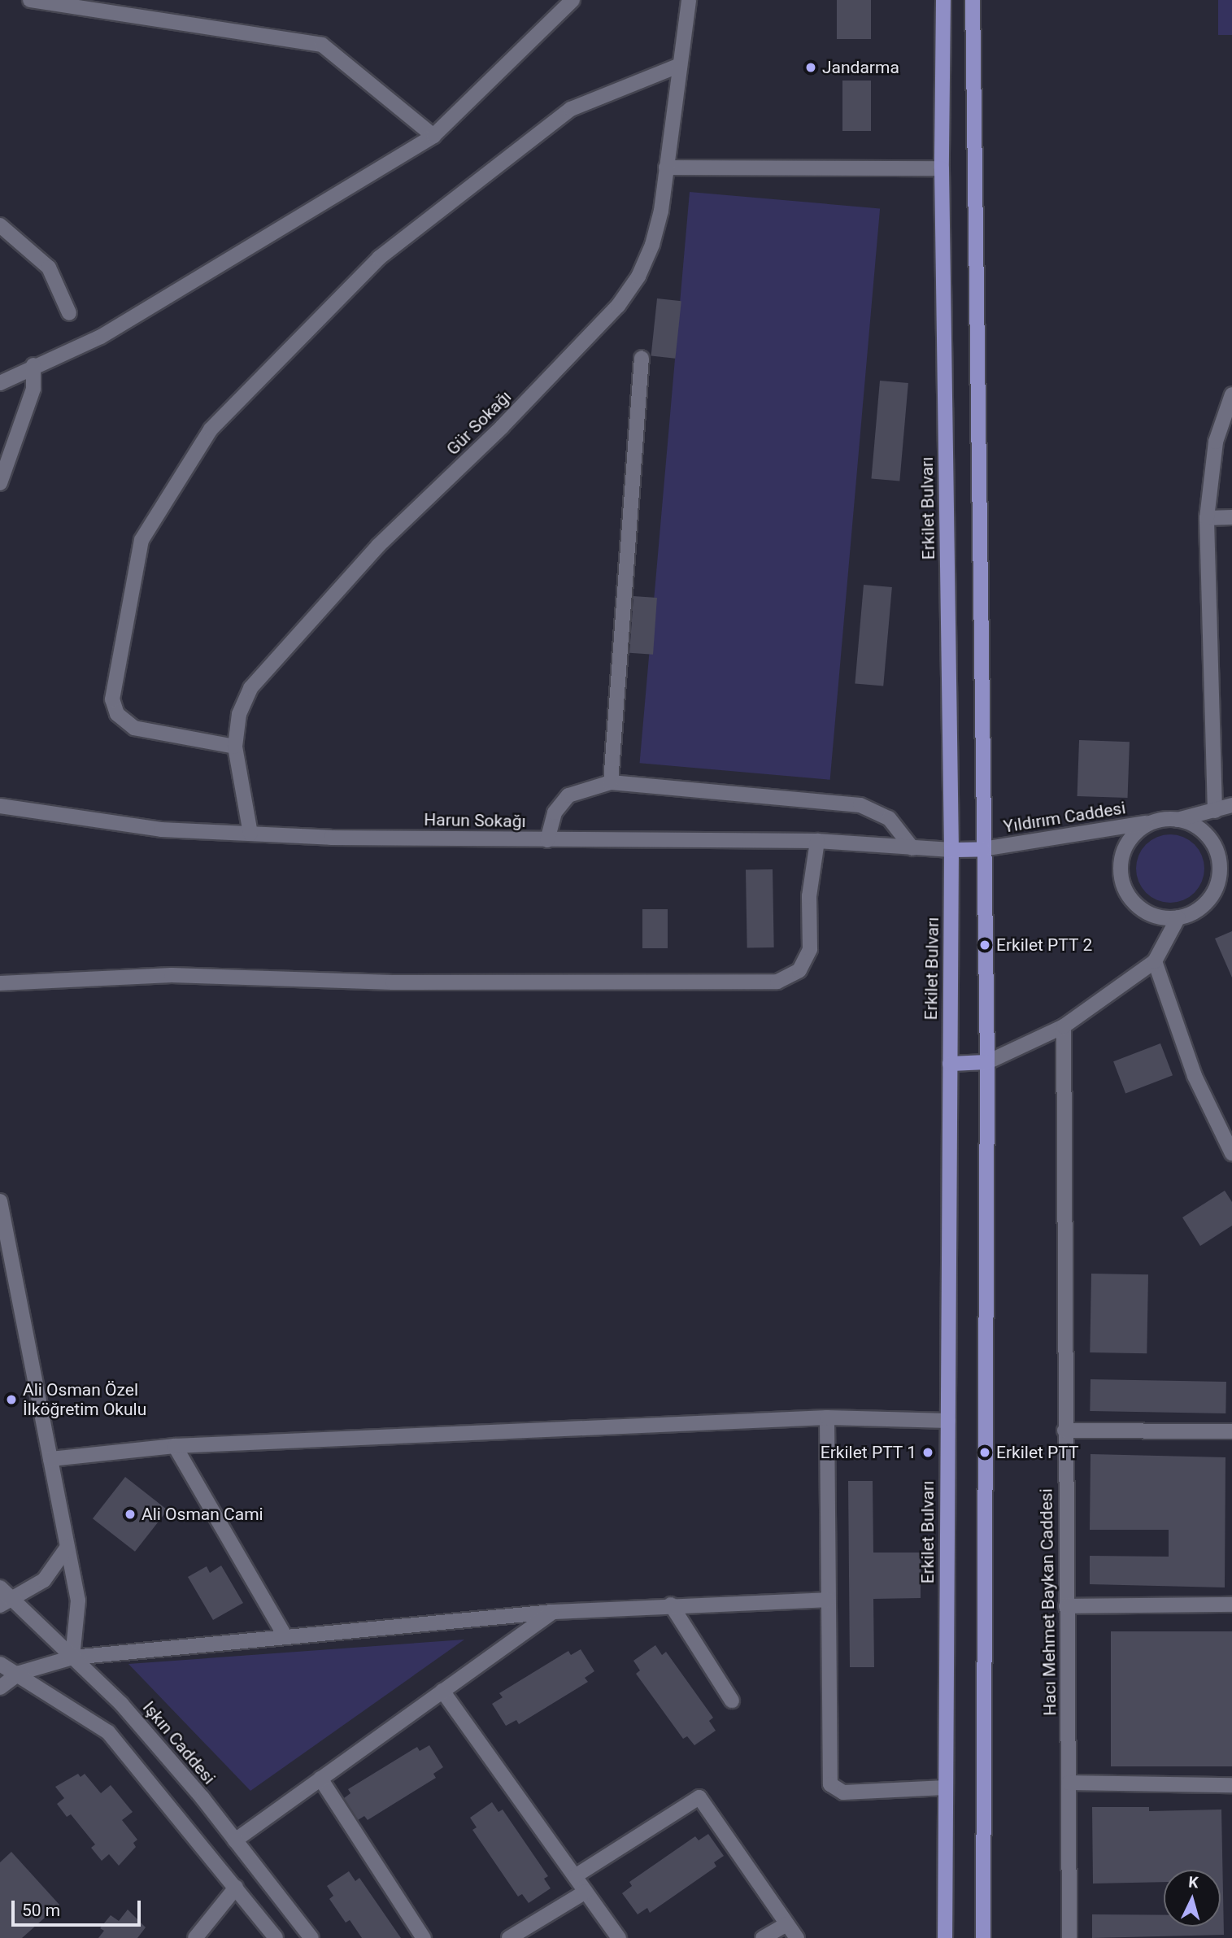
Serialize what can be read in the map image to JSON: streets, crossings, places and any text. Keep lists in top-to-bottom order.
{
  "streets": {
    "main road": ["Erkilet Bulvarı"],
    "street": [
      "Gür Sokağı",
      "Yıldırım Caddesi",
      "Harun Sokağı",
      "Hacı Mehmet Baykan Caddesi",
      "Işkın Caddesi"
    ]
  },
  "crossings": [
    ["Gür Sokağı", "Harun Sokağı"],
    ["Erkilet Bulvarı", "Harun Sokağı"]
  ],
  "places": [
    "Jandarma",
    "Erkilet PTT 2",
    "Ali Osman Özel İlköğretim Okulu",
    "Erkilet PTT 1",
    "Erkilet PTT",
    "Ali Osman Cami"
  ],
  "scale_bar": "50 m",
  "north": "top"
}
